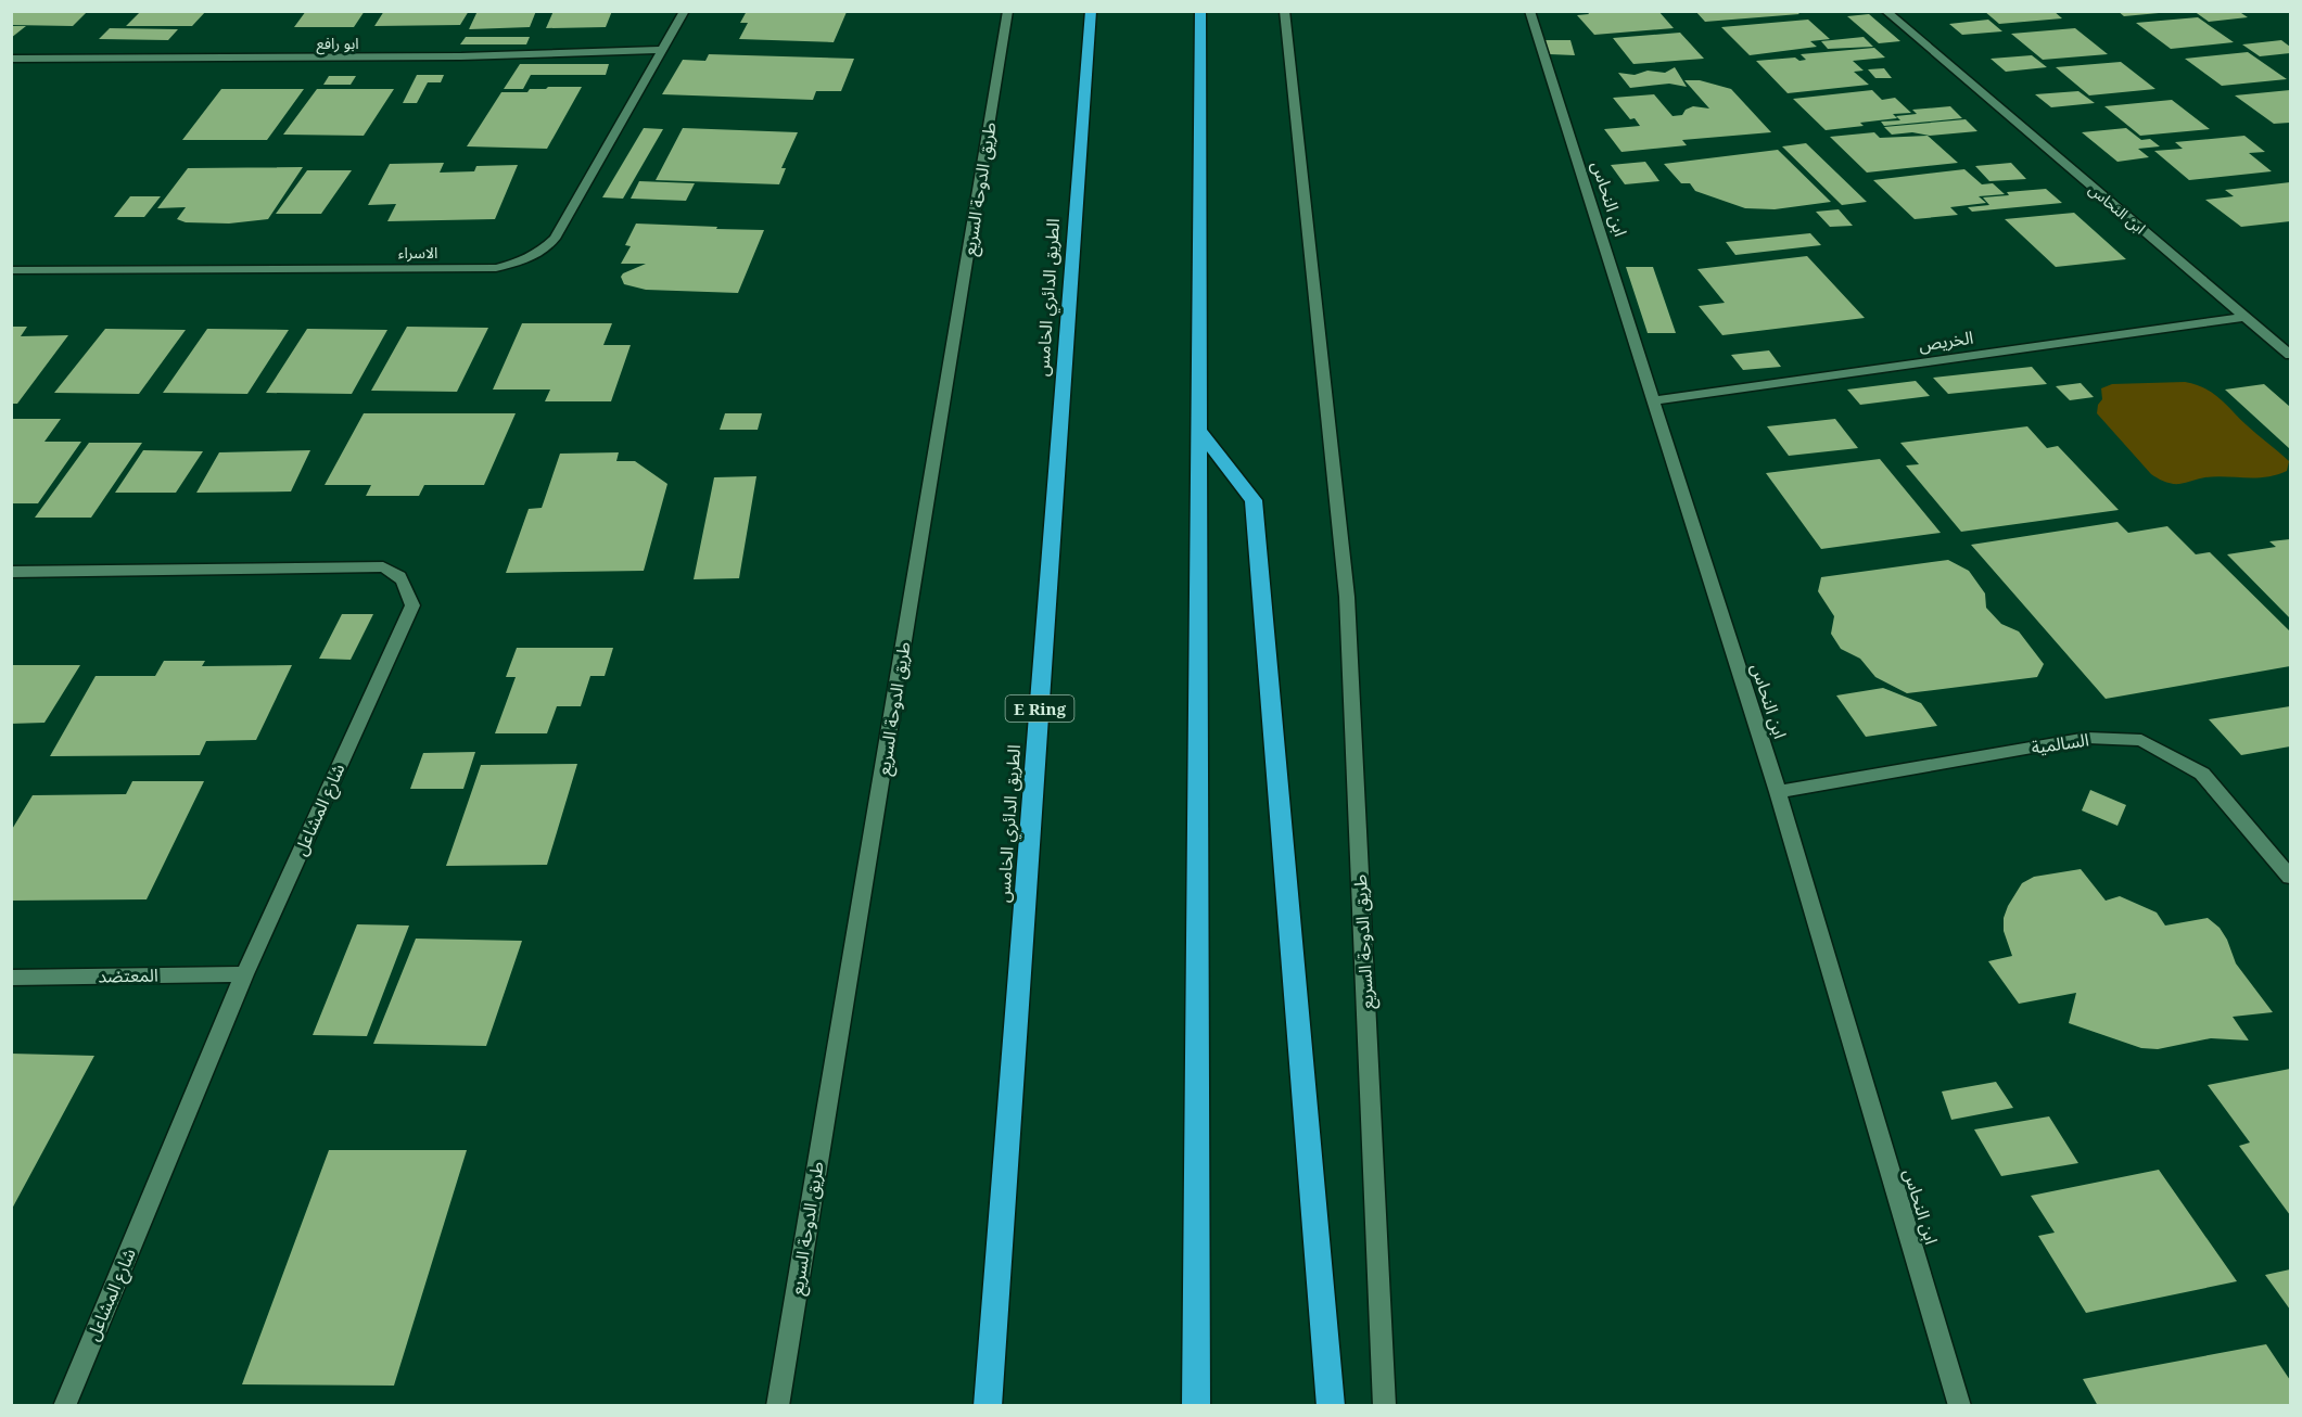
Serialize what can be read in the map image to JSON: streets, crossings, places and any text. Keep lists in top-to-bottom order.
{
  "streets": {
    "highway": ["الطريق الدائري الخامس", "E Ring"],
    "street": [
      "ابو رافع",
      "طريق الدوحة السريع",
      "ابن النحاس",
      "الاسراء",
      "الخريص",
      "السالمية",
      "شارع المشاعل",
      "المعتضد"
    ]
  },
  "crossings": [
    ["ابو رافع", "الاسراء"],
    ["ابن النحاس", "الخريص"],
    ["ابن النحاس", "السالمية"],
    ["شارع المشاعل", "المعتضد"]
  ]
}
